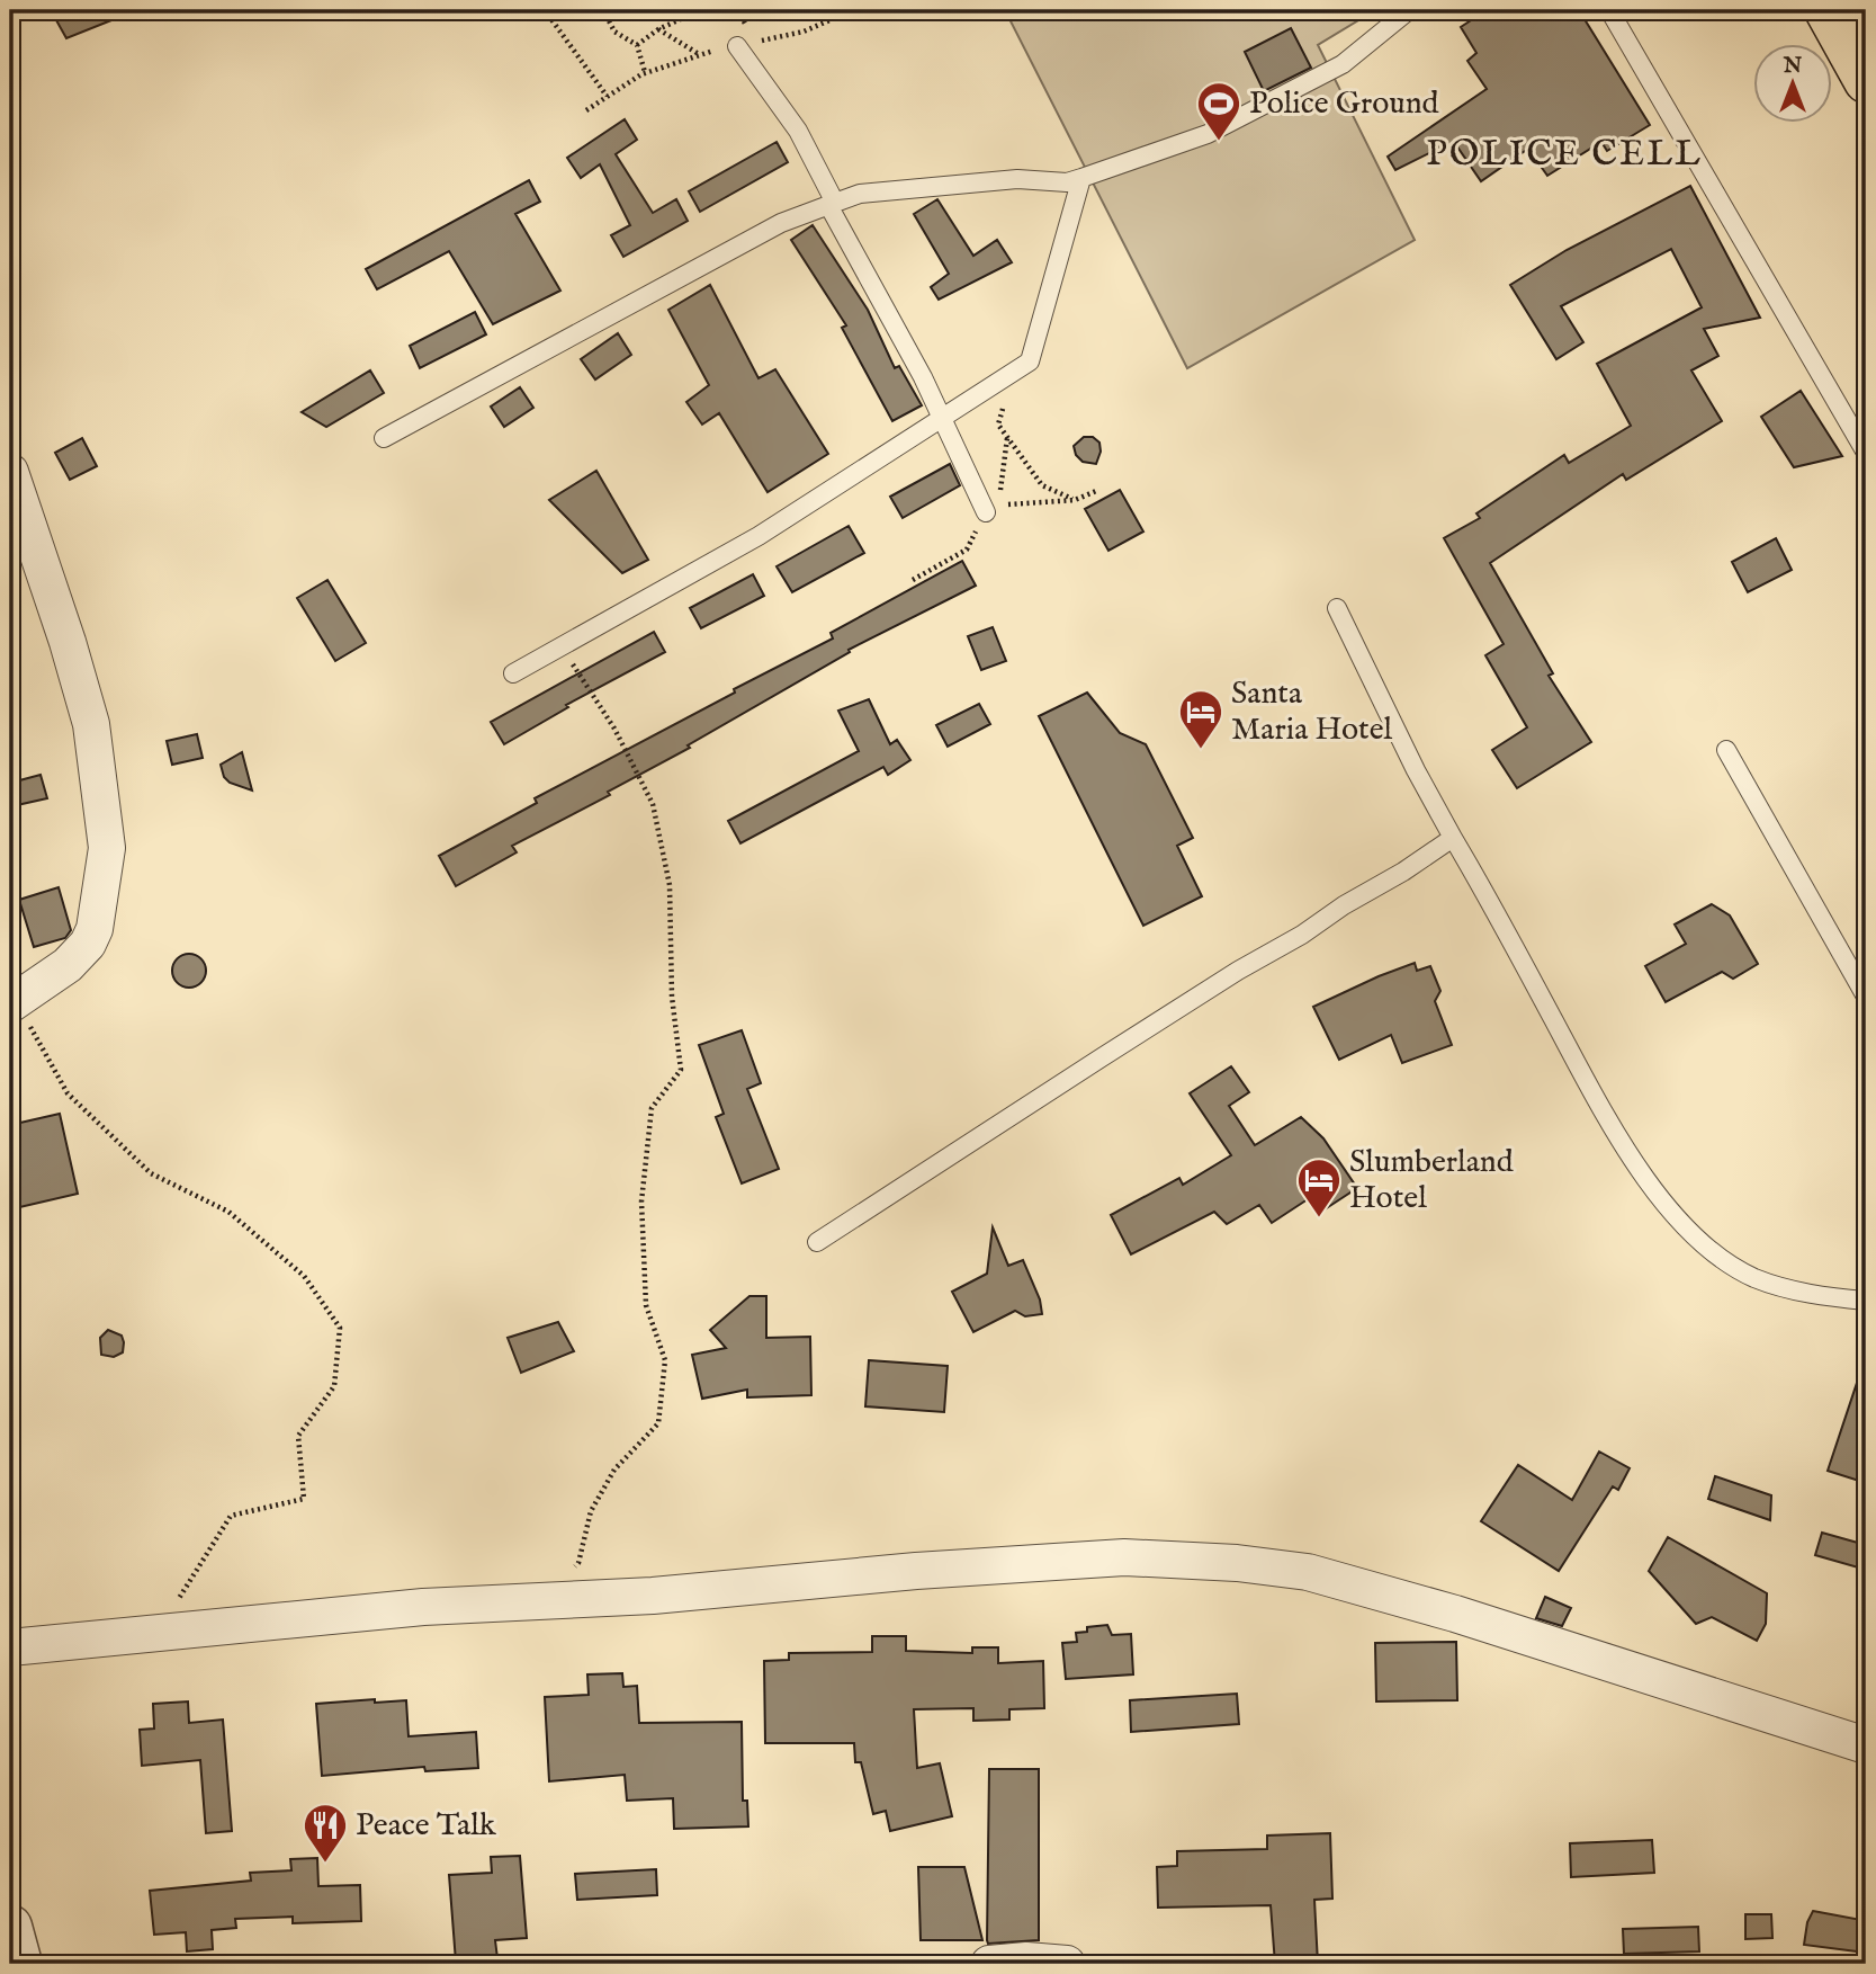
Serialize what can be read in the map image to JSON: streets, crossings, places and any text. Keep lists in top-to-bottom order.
{
  "districts": ["POLICE CELL"],
  "places": {
    "sports": ["Police Ground"],
    "hotel": ["Santa Maria Hotel", "Slumberland Hotel"],
    "restaurant": ["Peace Talk"]
  },
  "north": "top"
}
